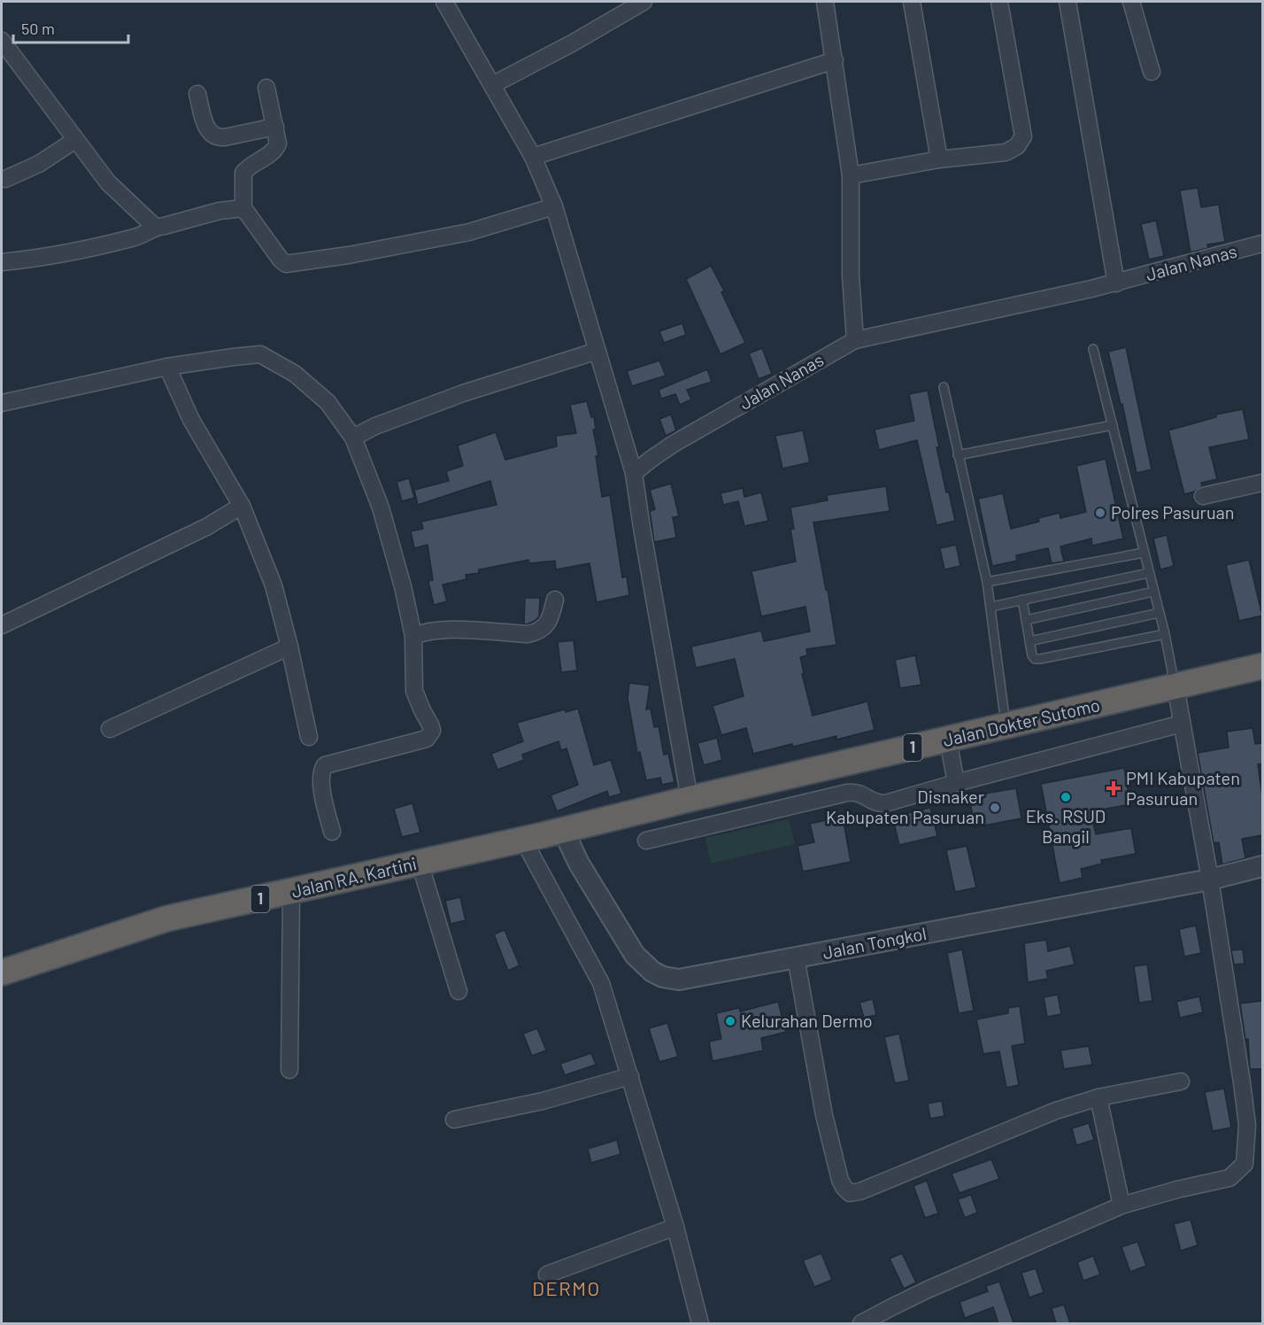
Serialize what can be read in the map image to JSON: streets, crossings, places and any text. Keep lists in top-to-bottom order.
{
  "streets": {
    "highway": ["Jalan Dokter Sutomo", "1", "Jalan RA. Kartini"],
    "street": ["Jalan Nanas", "Jalan Tongkol"]
  },
  "crossings": [
    ["Jalan Dokter Sutomo", "Jalan RA. Kartini"],
    ["Jalan Dokter Sutomo", "Jalan Tongkol"],
    ["Jalan RA. Kartini", "Jalan Tongkol"]
  ],
  "districts": ["DERMO"],
  "places": {
    "other": [
      "Polres Pasuruan",
      "Eks. RSUD Bangil",
      "Disnaker Kabupaten Pasuruan",
      "Kelurahan Dermo"
    ],
    "health": ["PMI Kabupaten Pasuruan"]
  },
  "scale_bar": "50 m"
}
